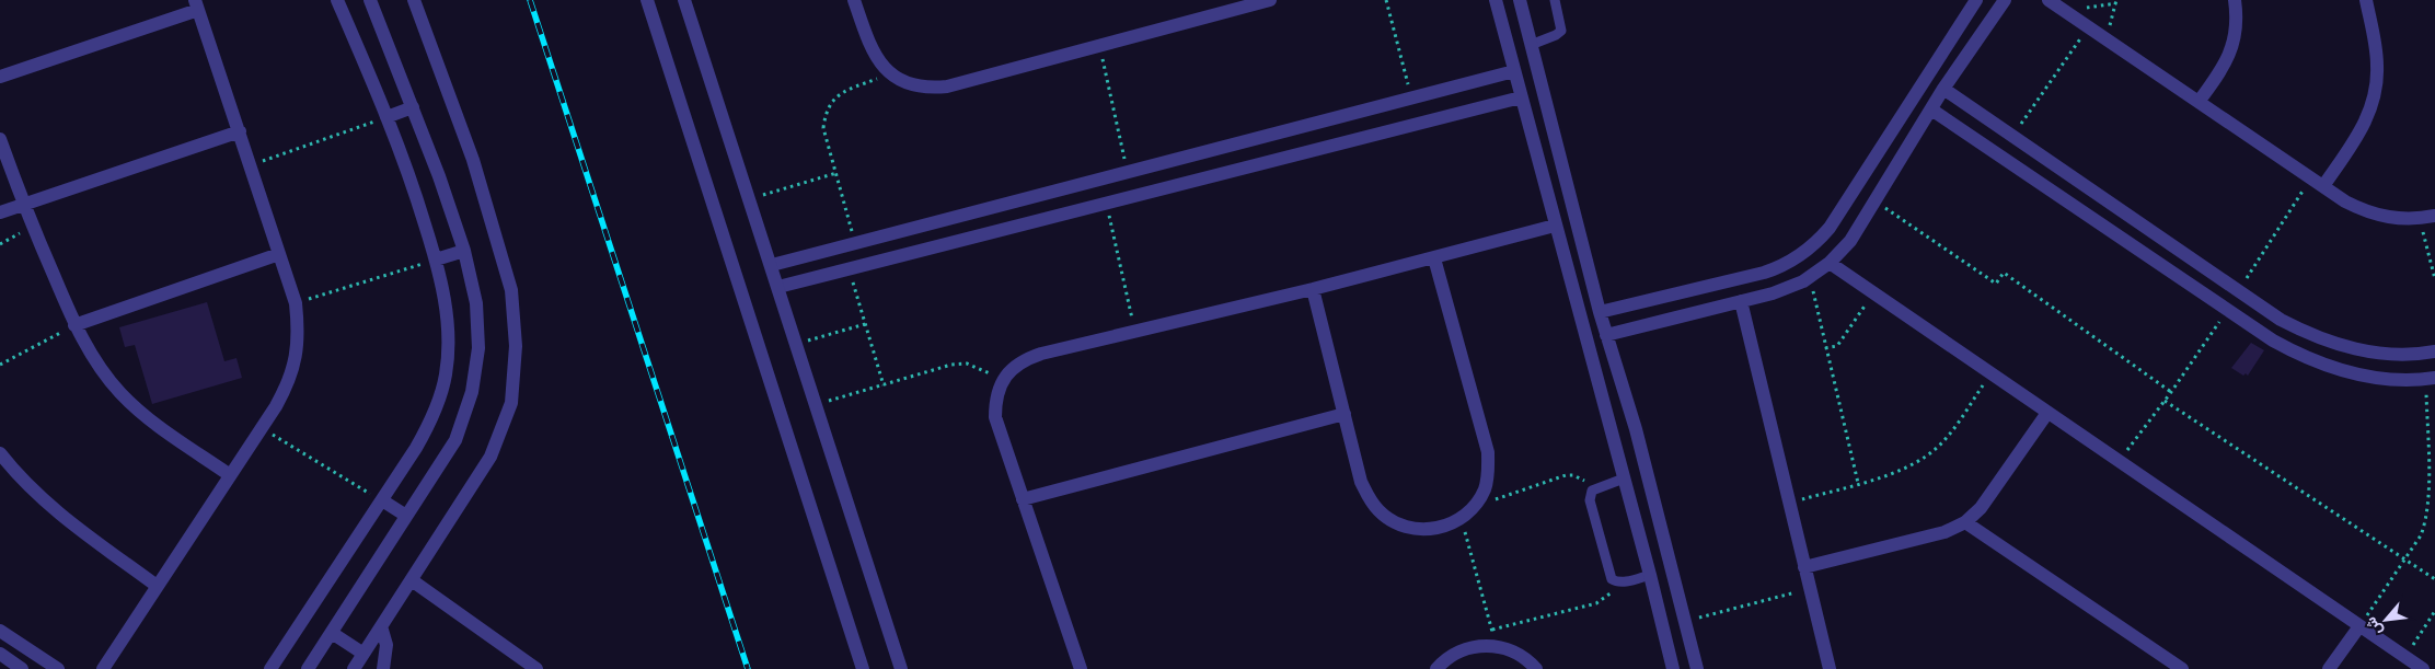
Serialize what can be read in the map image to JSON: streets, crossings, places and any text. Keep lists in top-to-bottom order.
{
  "north": "bottom left"
}
